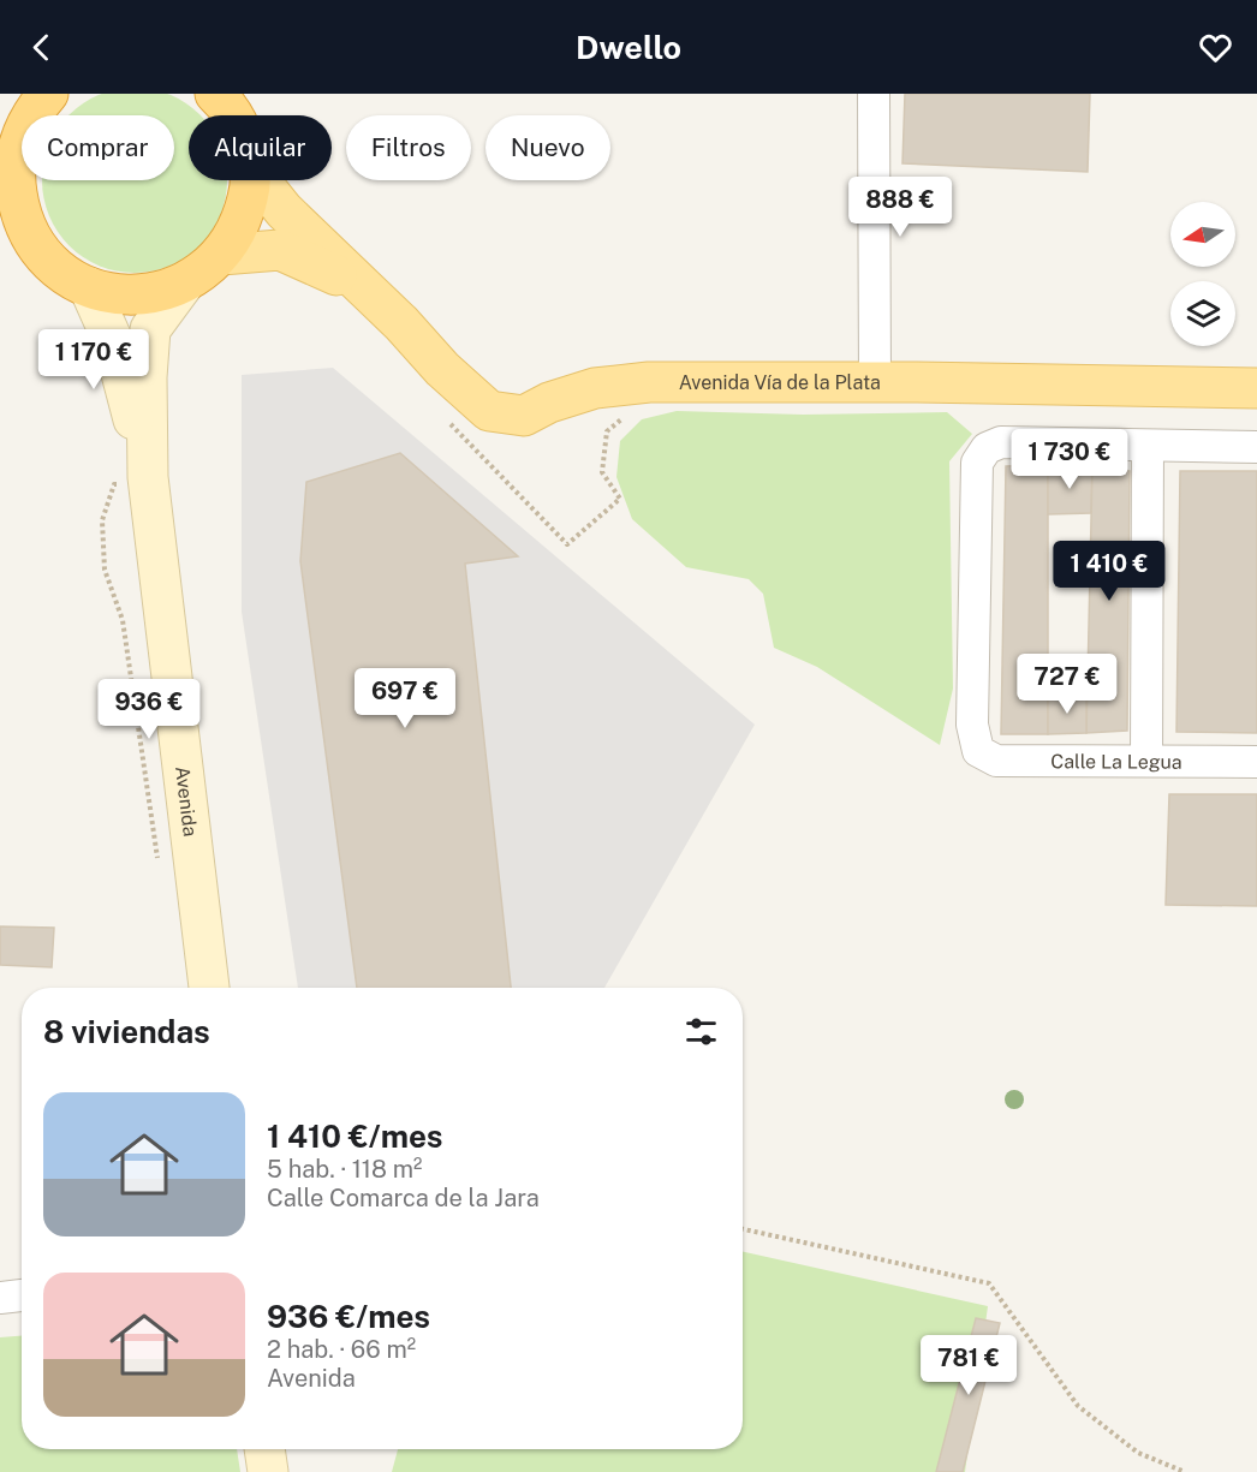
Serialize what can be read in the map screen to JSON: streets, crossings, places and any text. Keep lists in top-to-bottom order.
{
  "streets": {
    "main road": ["Avenida Vía de la Plata", "Avenida"],
    "street": ["Calle La Legua"]
  },
  "north": "left",
  "page": {
    "header": "Dwello",
    "chip": [
      "Comprar",
      "Alquilar",
      "Filtros",
      "Nuevo"
    ],
    "price": [
      "888 €",
      "1 170 €",
      "1 730 €",
      "1 410 €",
      "727 €",
      "697 €",
      "936 €",
      "781 €"
    ],
    "heading": "8 viviendas",
    "list": [
      {
        "name": "1 410 €/mes",
        "note": "5 hab. · 118 m² · Calle Comarca de la Jara"
      },
      {
        "name": "936 €/mes",
        "note": "2 hab. · 66 m² · Avenida"
      }
    ]
  }
}
